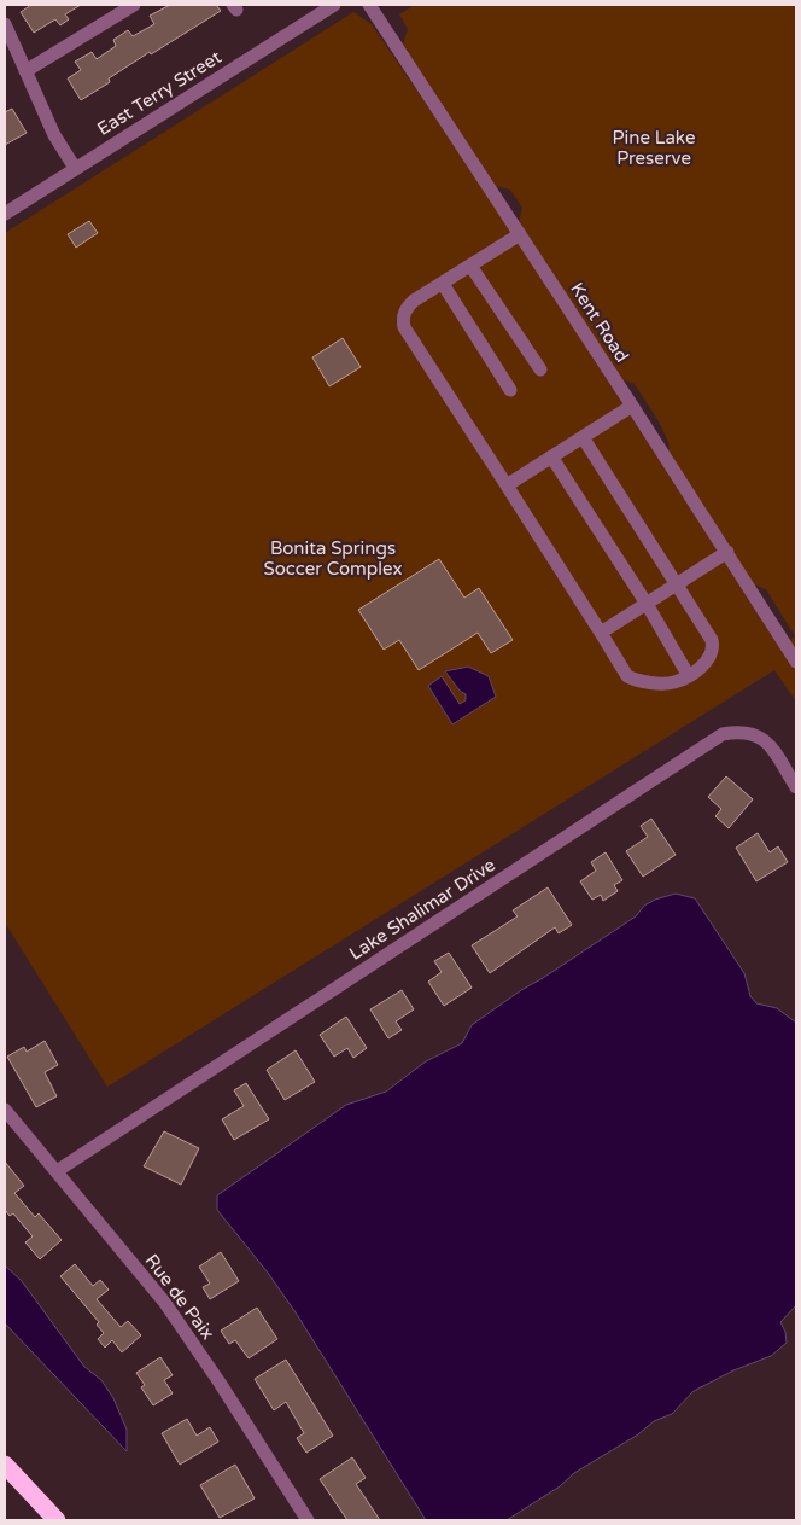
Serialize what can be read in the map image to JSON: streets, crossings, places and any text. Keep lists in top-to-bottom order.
{
  "streets": {
    "street": [
      "East Terry Street",
      "Kent Road",
      "Lake Shalimar Drive",
      "Rue de Paix"
    ]
  },
  "crossings": [
    ["Lake Shalimar Drive", "Rue de Paix"]
  ],
  "parks": ["Pine Lake Preserve", "Bonita Springs Soccer Complex"]
}
